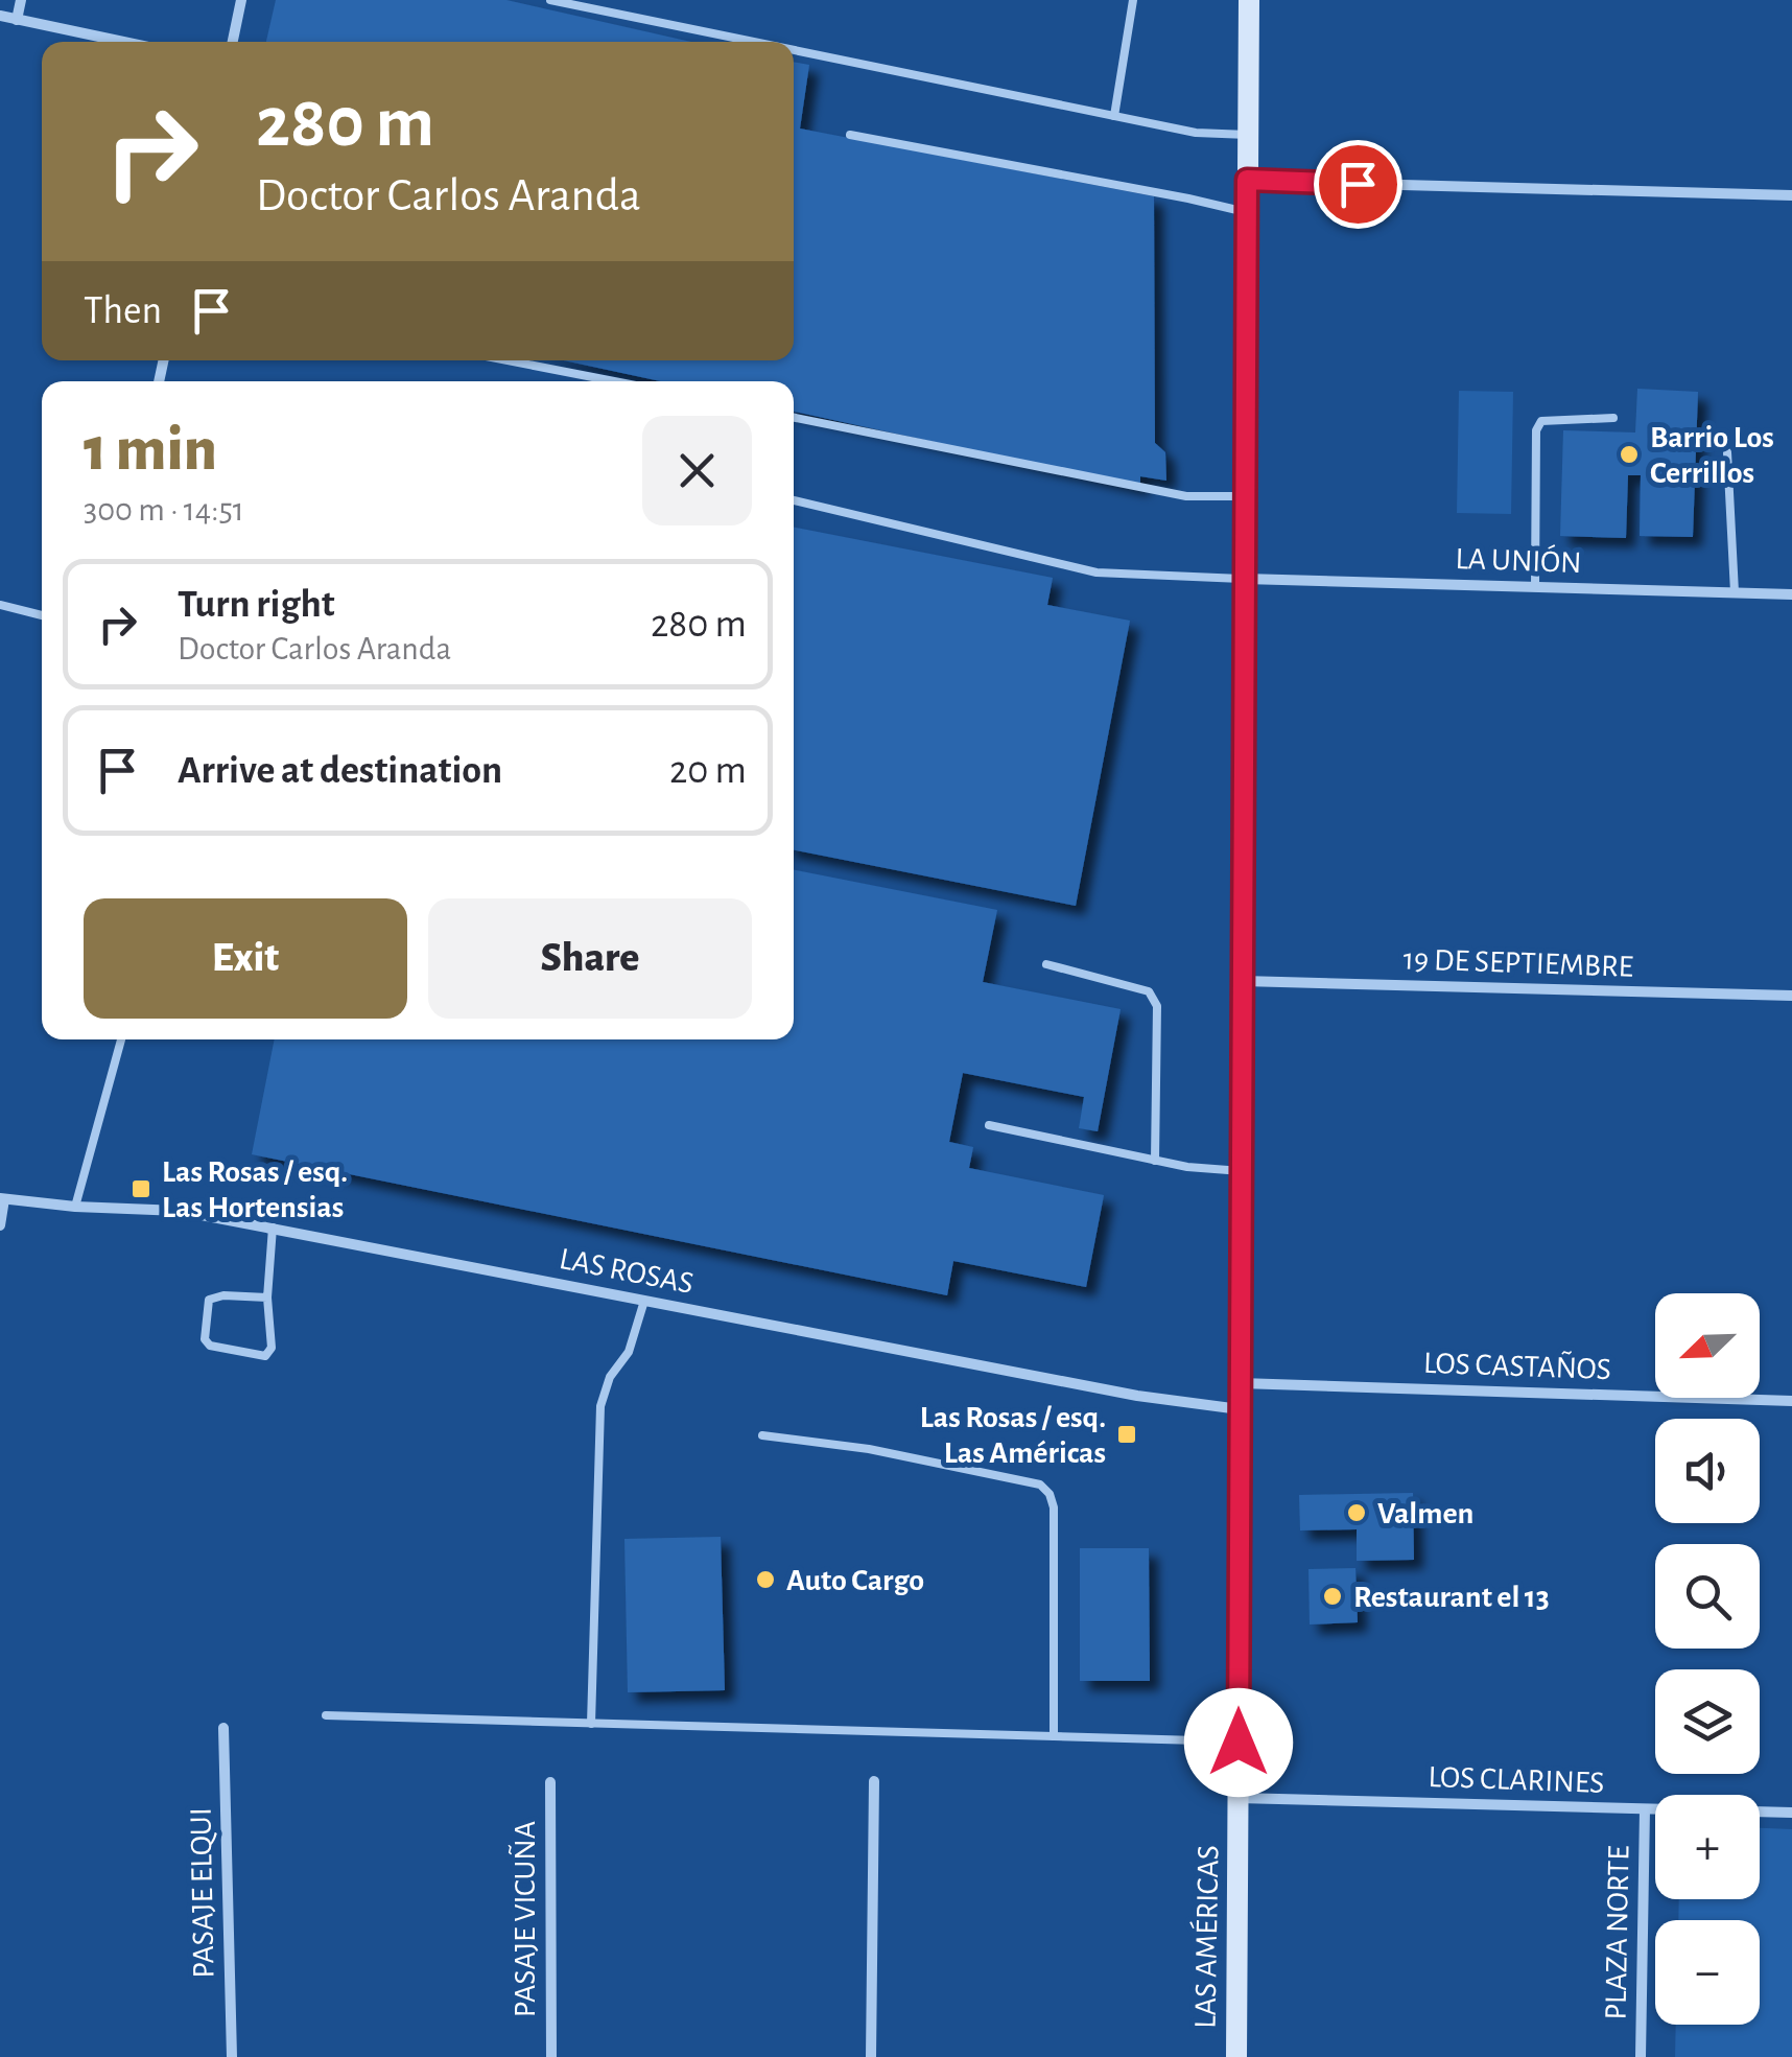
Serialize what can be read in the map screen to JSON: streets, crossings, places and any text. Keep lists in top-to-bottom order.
{
  "streets": {
    "street": [
      "LA UNIÓN",
      "19 DE SEPTIEMBRE",
      "LAS ROSAS",
      "LOS CASTAÑOS",
      "LOS CLARINES",
      "PASAJE ELQUI",
      "PASAJE VICUÑA",
      "PLAZA NORTE",
      "LAS AMÉRICAS"
    ]
  },
  "crossings": [
    ["LA UNIÓN", "LAS AMÉRICAS"],
    ["19 DE SEPTIEMBRE", "LAS AMÉRICAS"],
    ["LAS ROSAS", "LAS AMÉRICAS"],
    ["LOS CASTAÑOS", "LAS AMÉRICAS"],
    ["LOS CLARINES", "PLAZA NORTE"],
    ["LOS CLARINES", "LAS AMÉRICAS"]
  ],
  "places": {
    "other": [
      "Barrio Los Cerrillos",
      "Valmen",
      "Auto Cargo",
      "Restaurant el 13"
    ],
    "transit": ["Las Rosas / esq. Las Hortensias", "Las Rosas / esq. Las Américas"]
  },
  "north": "bottom left",
  "page": {
    "turn": ["280 m", "Doctor Carlos Aranda"],
    "then": "Then",
    "heading": ["1 min", "300 m · 14:51"],
    "list": [
      {
        "name": "Turn right",
        "note": "Doctor Carlos Aranda",
        "value": "280 m"
      },
      {
        "name": "Arrive at destination",
        "value": "20 m"
      }
    ],
    "buttons": ["Exit", "Share"],
    "map_buttons": ["+", "−"]
  }
}
